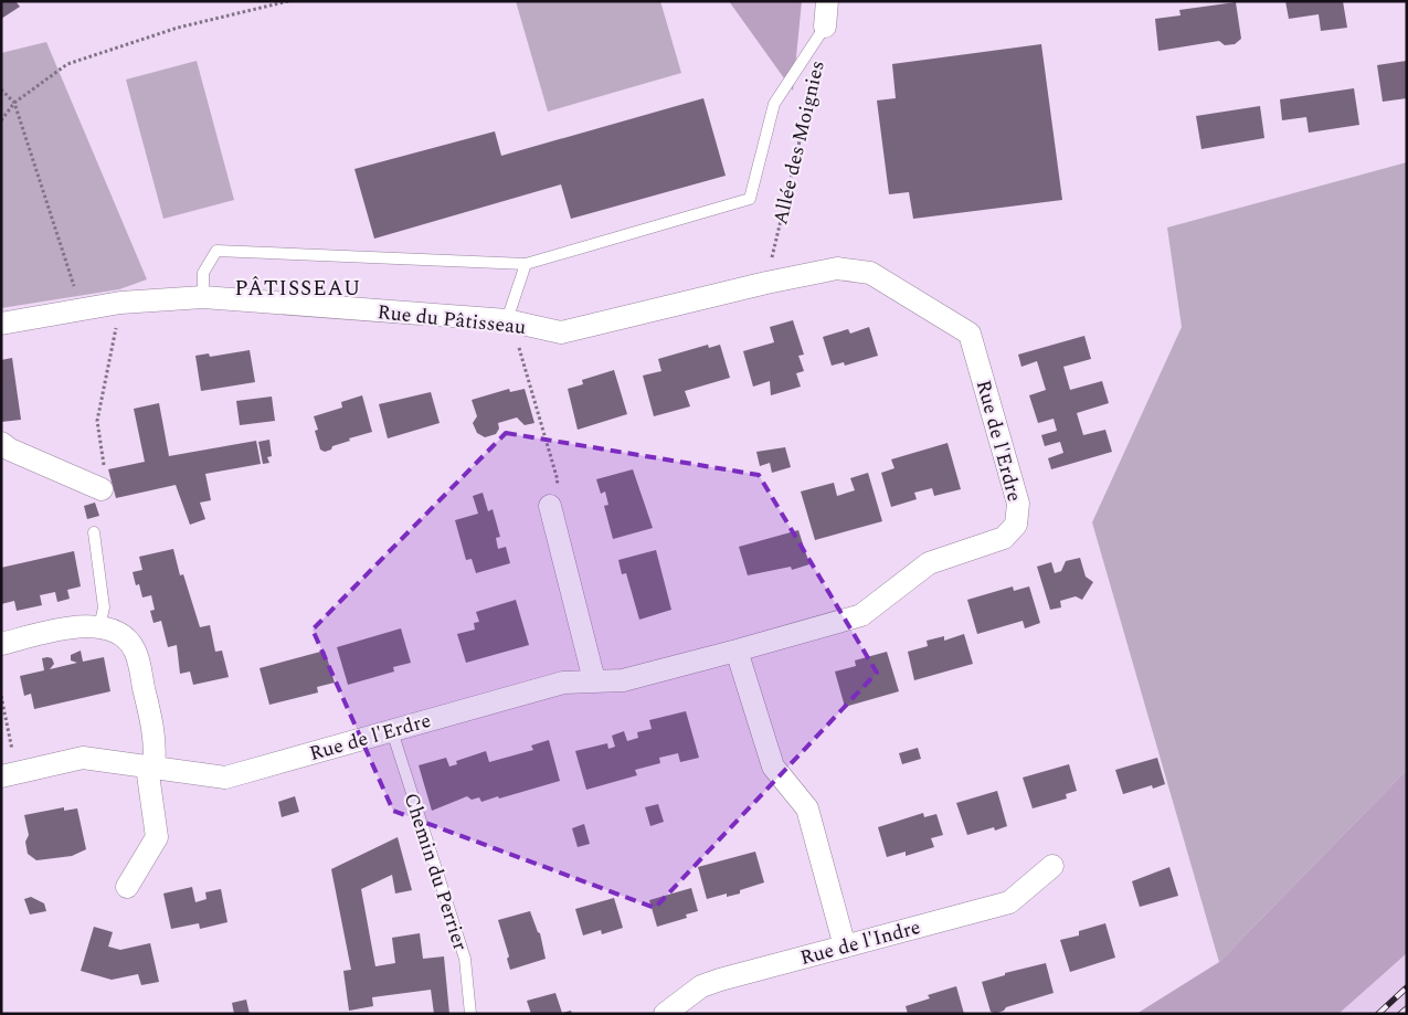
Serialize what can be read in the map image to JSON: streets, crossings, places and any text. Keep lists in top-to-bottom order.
{
  "streets": {
    "street": ["Rue du Pâtisseau", "Rue de l'Erdre", "Rue de l'Indre"],
    "lane": ["Chemin du Perrier"],
    "path": ["Allée des Moignies"]
  },
  "crossings": [
    ["Allée des Moignies", "Rue du Pâtisseau"],
    ["Allée des Moignies", "Rue de l'Erdre"],
    ["Rue du Pâtisseau", "Rue de l'Erdre"],
    ["Rue de l'Erdre", "Chemin du Perrier"]
  ],
  "districts": ["PÂTISSEAU"]
}
